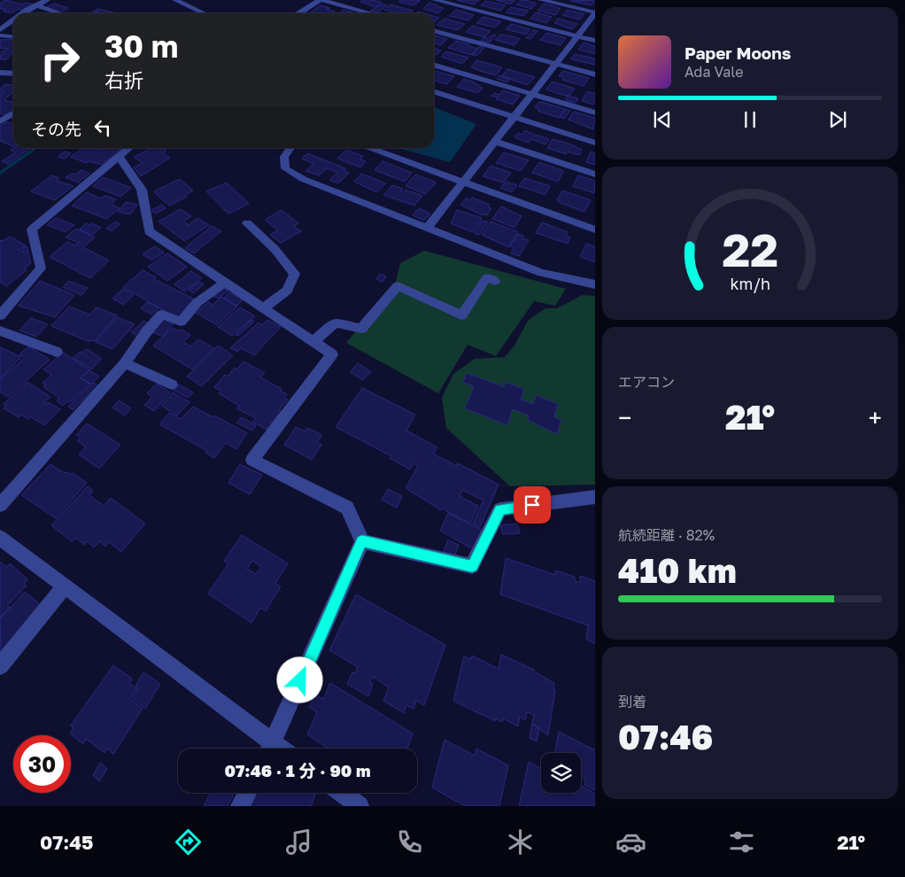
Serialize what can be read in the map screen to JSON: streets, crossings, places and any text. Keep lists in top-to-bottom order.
{
  "page": {
    "turn": ["30 m", "右折"],
    "song": ["Paper Moons", "Ada Vale"],
    "then": "その先",
    "tile": [
      "エアコン",
      ["航続距離 · 82%", "410 km"],
      ["到着", "07:46"]
    ],
    "heat": ["−", "21°", "+"],
    "limit": "30",
    "trip": "07:46 · 1 分 · 90 m",
    "tabs": ["07:45", "21°"],
    "gauge": ["22", "km/h"]
  }
}
